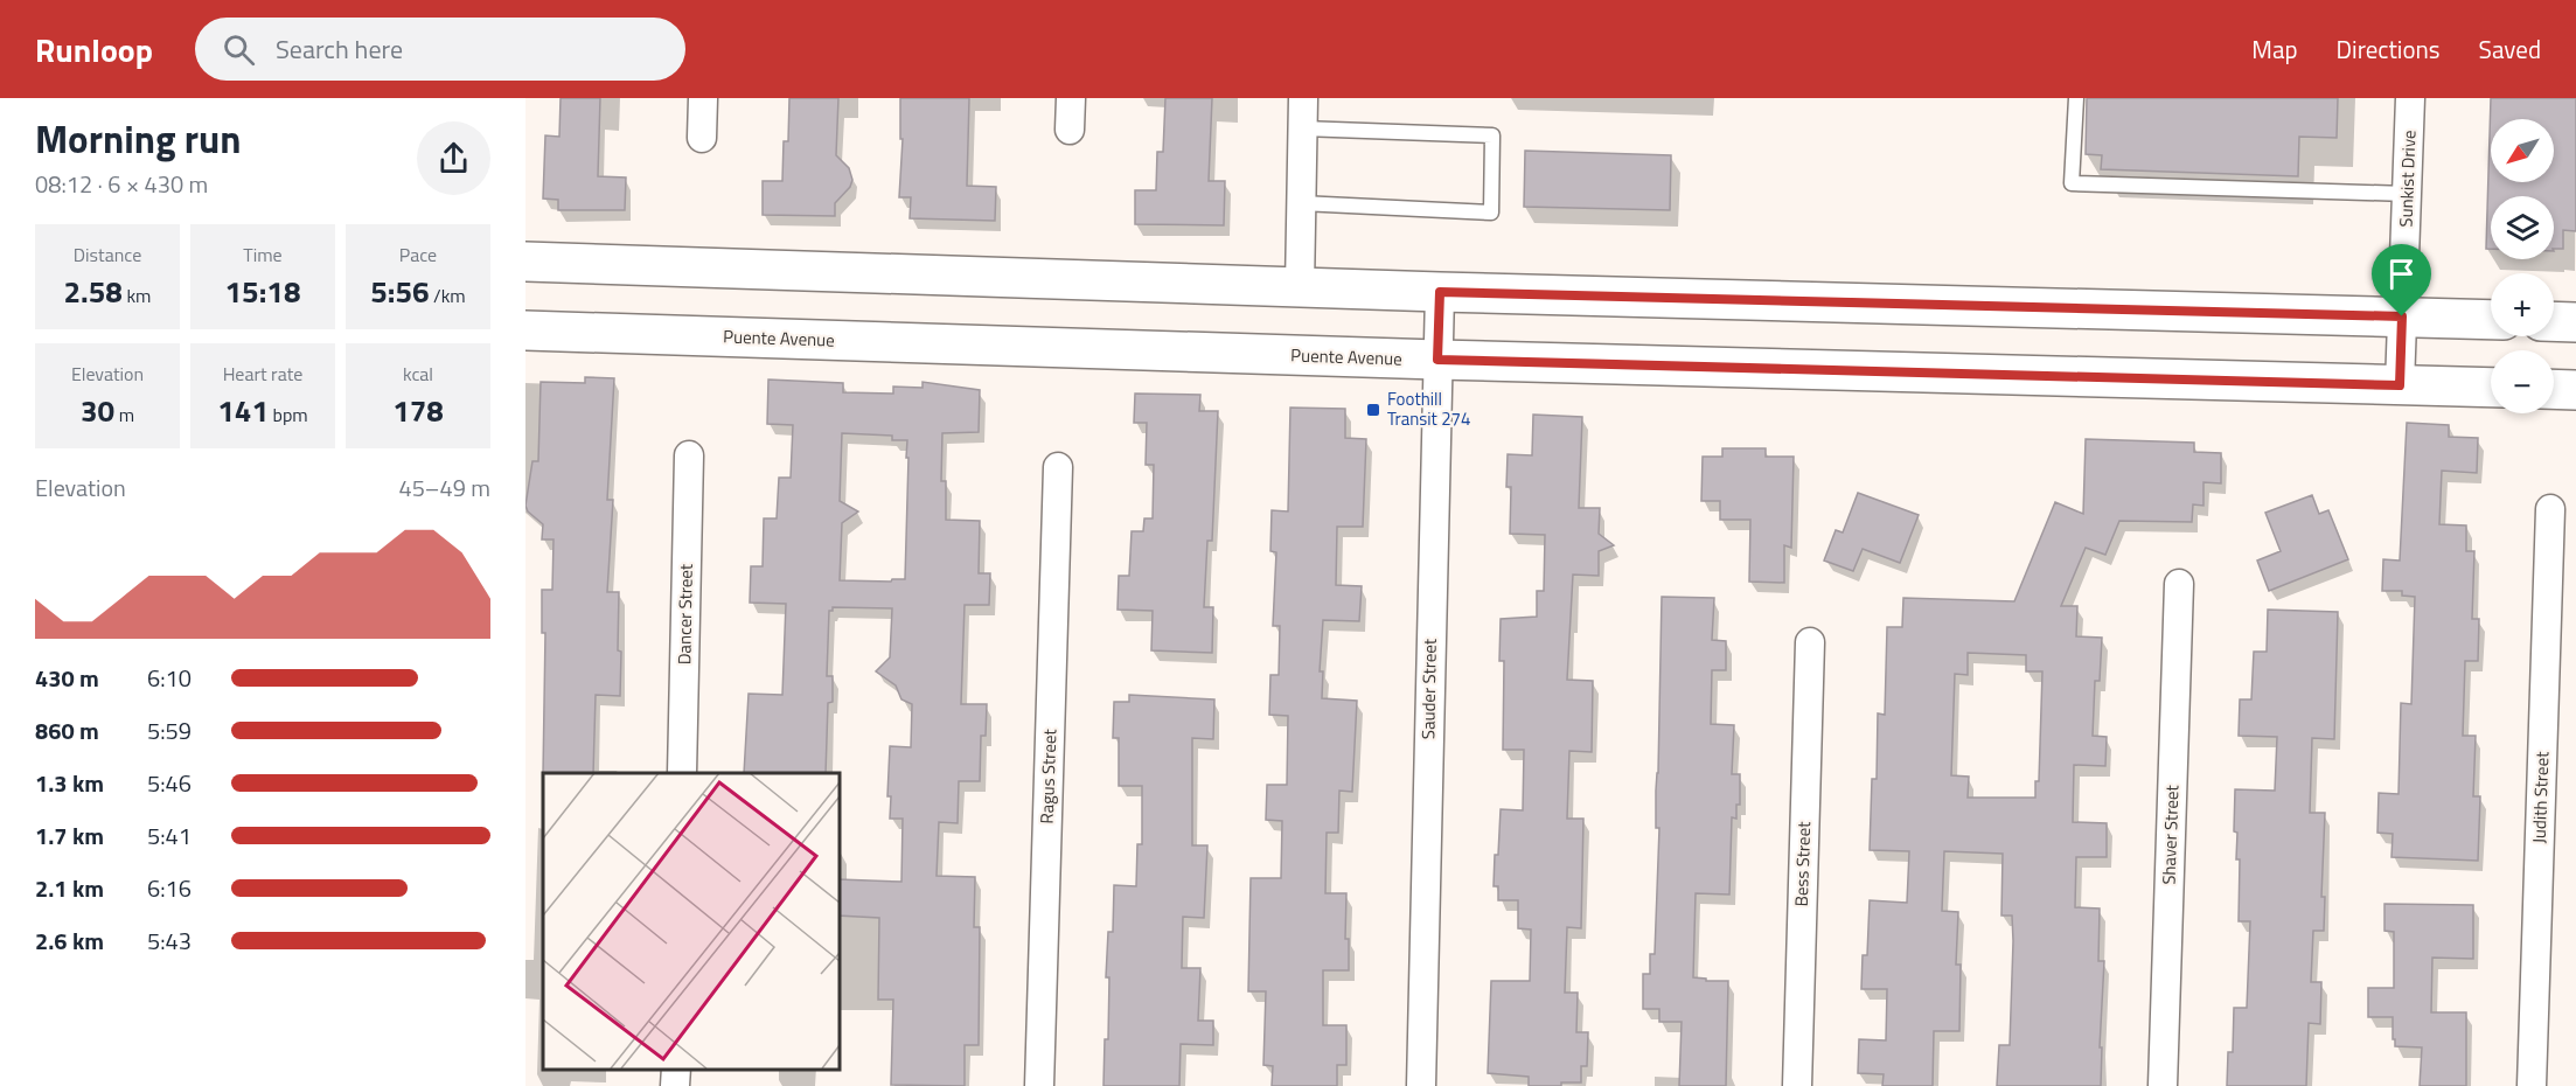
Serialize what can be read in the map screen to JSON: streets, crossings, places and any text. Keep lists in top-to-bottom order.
{
  "streets": {
    "main road": ["Puente Avenue"],
    "street": [
      "Sunkist Drive",
      "Dancer Street",
      "Sauder Street",
      "Ragus Street",
      "Judith Street",
      "Shaver Street",
      "Bess Street"
    ]
  },
  "crossings": [
    ["Sunkist Drive", "Puente Avenue"],
    ["Puente Avenue", "Sauder Street"]
  ],
  "places": {
    "transit": ["Foothill Transit 274"]
  },
  "north": "bottom left",
  "page": {
    "header": "Runloop",
    "search": "Search here",
    "nav": ["Map", "Directions", "Saved"],
    "heading": ["Morning run", "08:12 · 6 × 430 m"],
    "map_buttons": ["+", "−"],
    "stats": [
      ["Distance", "2.58 km"],
      ["Time", "15:18"],
      ["Pace", "5:56 /km"],
      ["Elevation", "30 m"],
      ["Heart rate", "141 bpm"],
      ["kcal", "178"]
    ],
    "chart": ["Elevation", "45–49 m"],
    "list": [
      {
        "name": "430 m",
        "note": "6:10"
      },
      {
        "name": "860 m",
        "note": "5:59"
      },
      {
        "name": "1.3 km",
        "note": "5:46"
      },
      {
        "name": "1.7 km",
        "note": "5:41"
      },
      {
        "name": "2.1 km",
        "note": "6:16"
      },
      {
        "name": "2.6 km",
        "note": "5:43"
      }
    ]
  }
}
